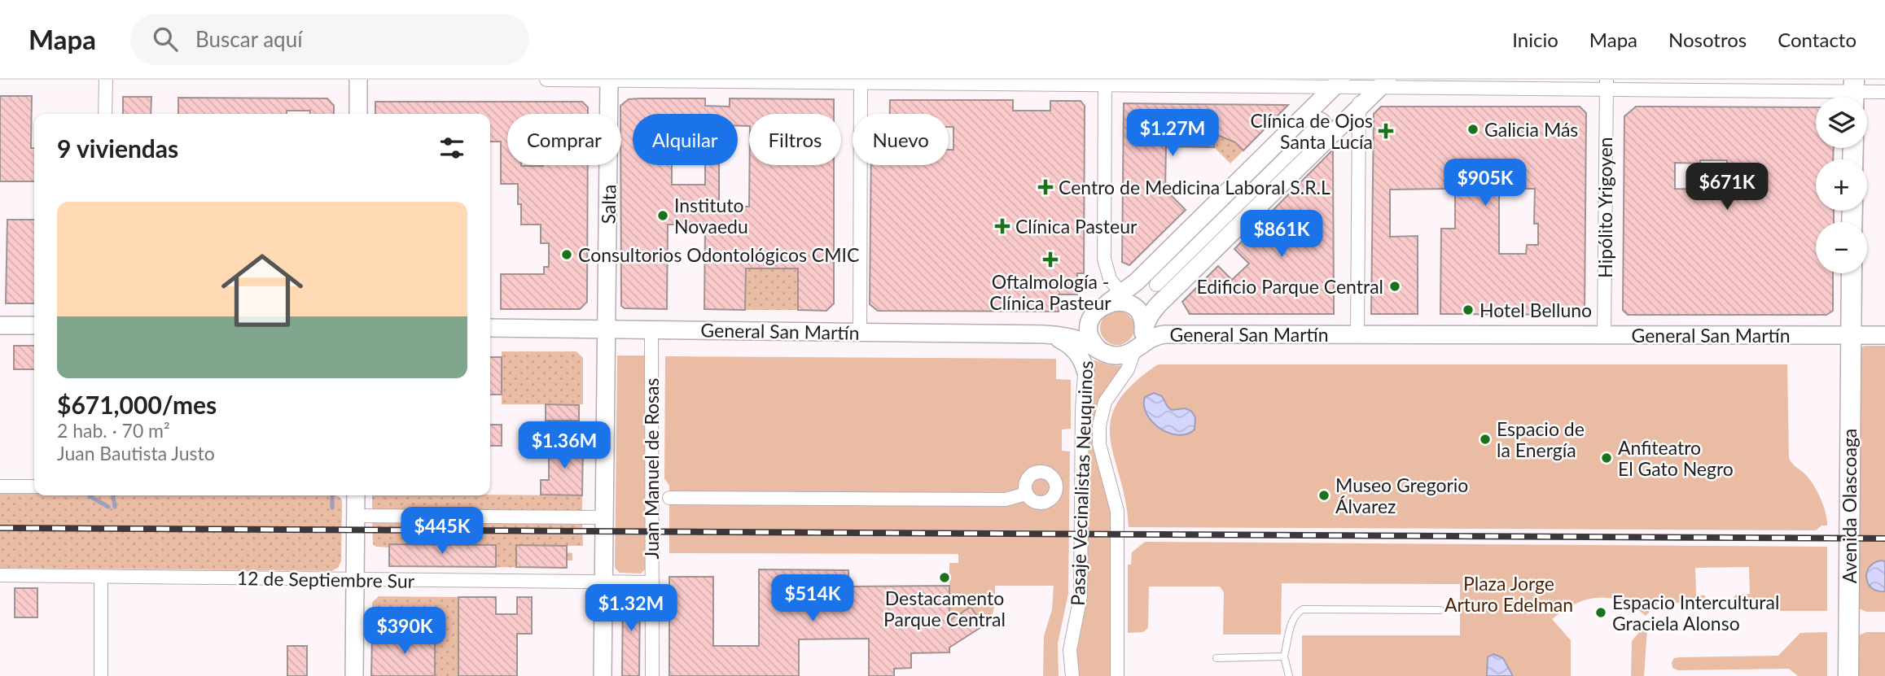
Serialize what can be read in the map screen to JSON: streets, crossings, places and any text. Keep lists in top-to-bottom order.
{
  "streets": {
    "main road": ["Salta", "General San Martín", "Avenida Olascoaga"],
    "street": [
      "Hipólito Yrigoyen",
      "Juan Manuel de Rosas",
      "Pasaje Vecinalistas Neuquinos",
      "12 de Septiembre Sur"
    ]
  },
  "crossings": [
    ["Salta", "General San Martín"],
    ["Salta", "12 de Septiembre Sur"],
    ["Hipólito Yrigoyen", "General San Martín"],
    ["General San Martín", "Juan Manuel de Rosas"],
    ["General San Martín", "Pasaje Vecinalistas Neuquinos"],
    ["General San Martín", "Avenida Olascoaga"],
    ["Juan Manuel de Rosas", "12 de Septiembre Sur"]
  ],
  "parks": ["Plaza Jorge Arturo Edelman"],
  "places": {
    "other": [
      "Galicia Más",
      "Instituto Novaedu",
      "Consultorios Odontológicos CMIC",
      "Edificio Parque Central",
      "Hotel Belluno",
      "Espacio de la Energía",
      "Anfiteatro El Gato Negro",
      "Museo Gregorio Álvarez",
      "Destacamento Parque Central",
      "Espacio Intercultural Graciela Alonso"
    ],
    "health": [
      "Clínica de Ojos Santa Lucía",
      "Centro de Medicina Laboral S.R.L",
      "Clínica Pasteur",
      "Oftalmología - Clínica Pasteur"
    ]
  },
  "page": {
    "header": "Mapa",
    "search": "Buscar aquí",
    "nav": [
      "Inicio",
      "Mapa",
      "Nosotros",
      "Contacto"
    ],
    "map_buttons": ["+", "−"],
    "price": [
      "$1.27M",
      "$905K",
      "$671K",
      "$861K",
      "$1.36M",
      "$445K",
      "$514K",
      "$1.32M",
      "$390K"
    ],
    "chip": [
      "Comprar",
      "Alquilar",
      "Filtros",
      "Nuevo"
    ],
    "heading": "9 viviendas",
    "list": [
      {
        "name": "$671,000/mes",
        "note": "2 hab. · 70 m² · Juan Bautista Justo"
      }
    ]
  }
}
